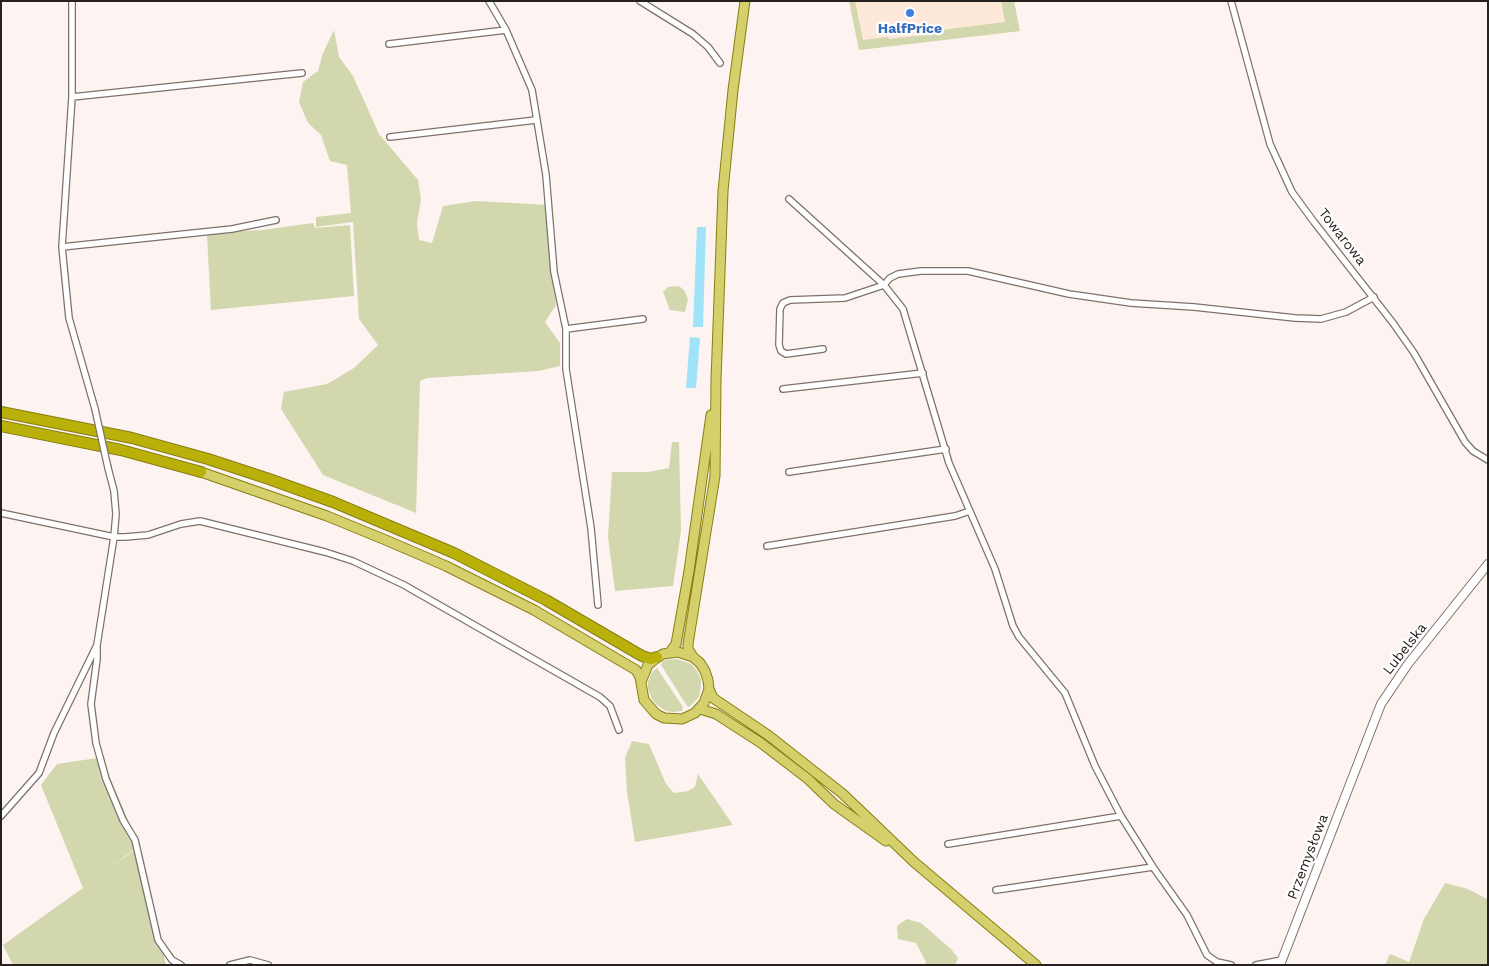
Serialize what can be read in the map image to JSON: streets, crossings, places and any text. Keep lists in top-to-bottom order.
{
  "streets": {
    "street": ["Towarowa", "Lubelska", "Przemysłowa"]
  },
  "crossings": [
    ["Lubelska", "Przemysłowa"]
  ],
  "places": ["HalfPrice"]
}
